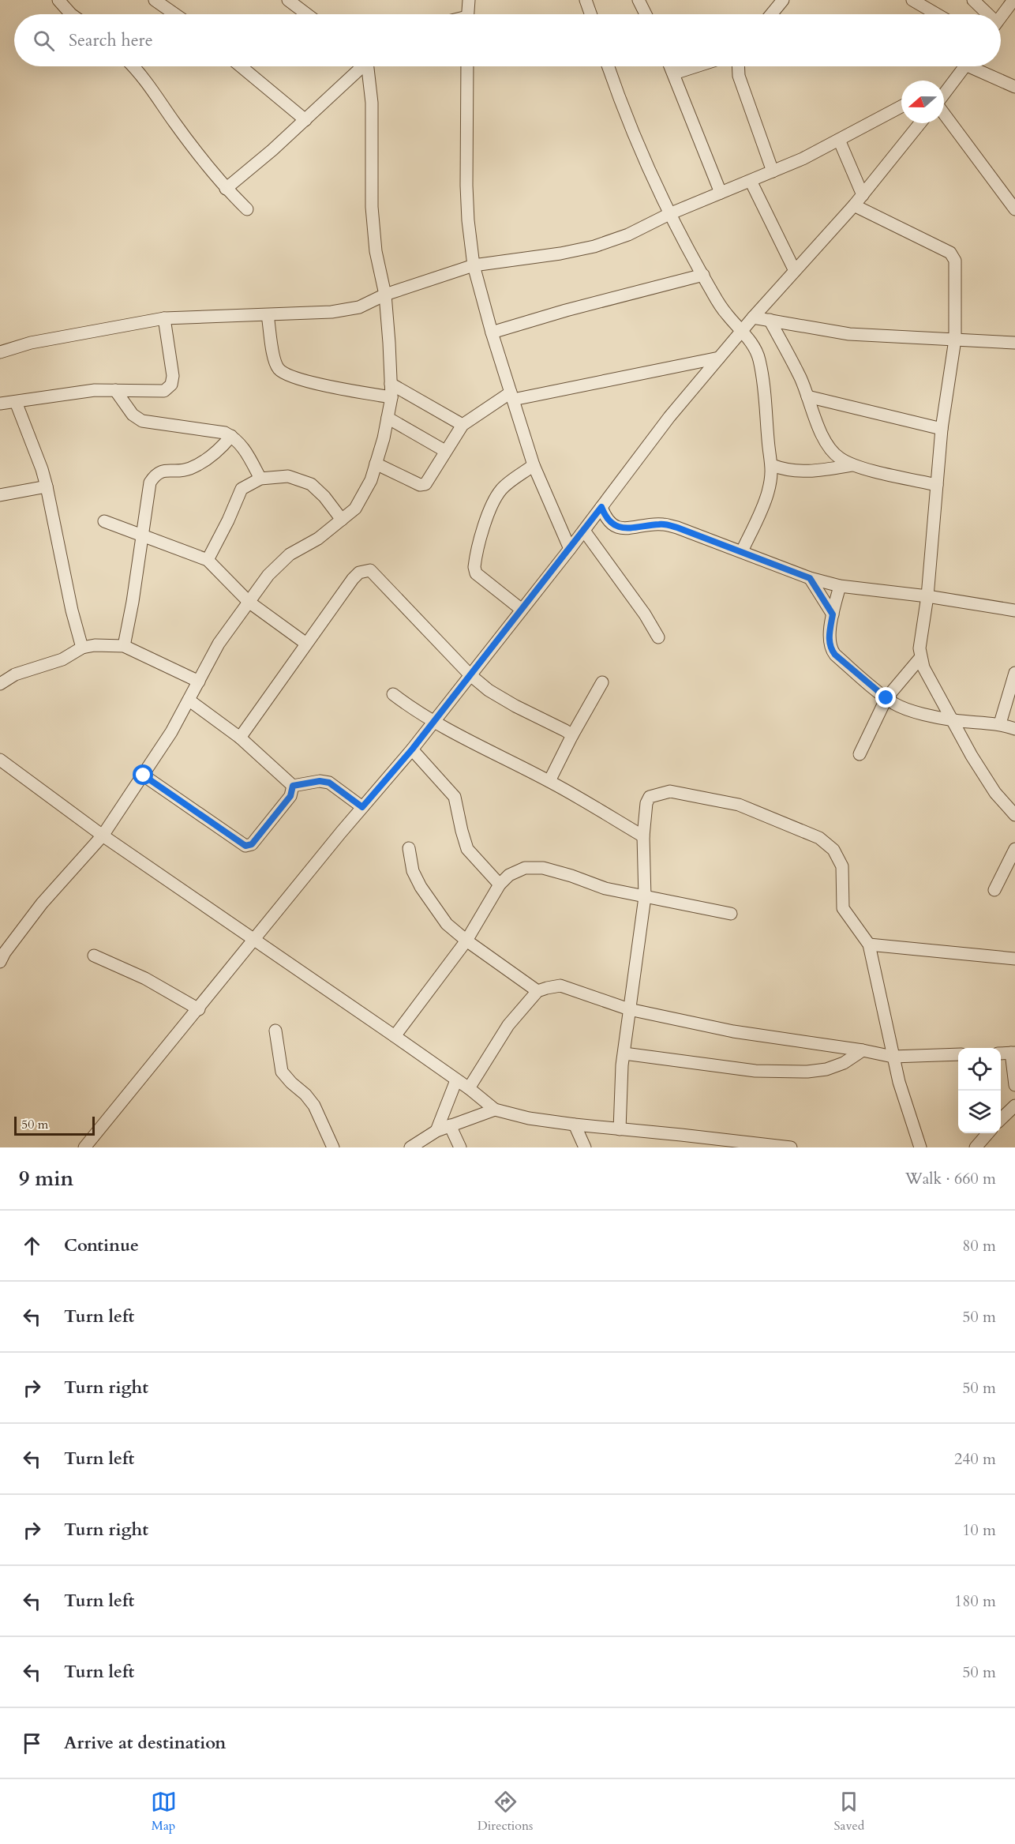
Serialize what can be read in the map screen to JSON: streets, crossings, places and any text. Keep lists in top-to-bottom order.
{
  "scale_bar": "50 m",
  "north": "left",
  "page": {
    "search": "Search here",
    "scale": "50 m",
    "heading": ["9 min", "Walk · 660 m"],
    "list": [
      ["Continue", "80 m"],
      ["Turn left", "50 m"],
      ["Turn right", "50 m"],
      ["Turn left", "240 m"],
      ["Turn right", "10 m"],
      ["Turn left", "180 m"],
      ["Turn left", "50 m"],
      "Arrive at destination"
    ],
    "nav": ["Map", "Directions", "Saved"]
  }
}
